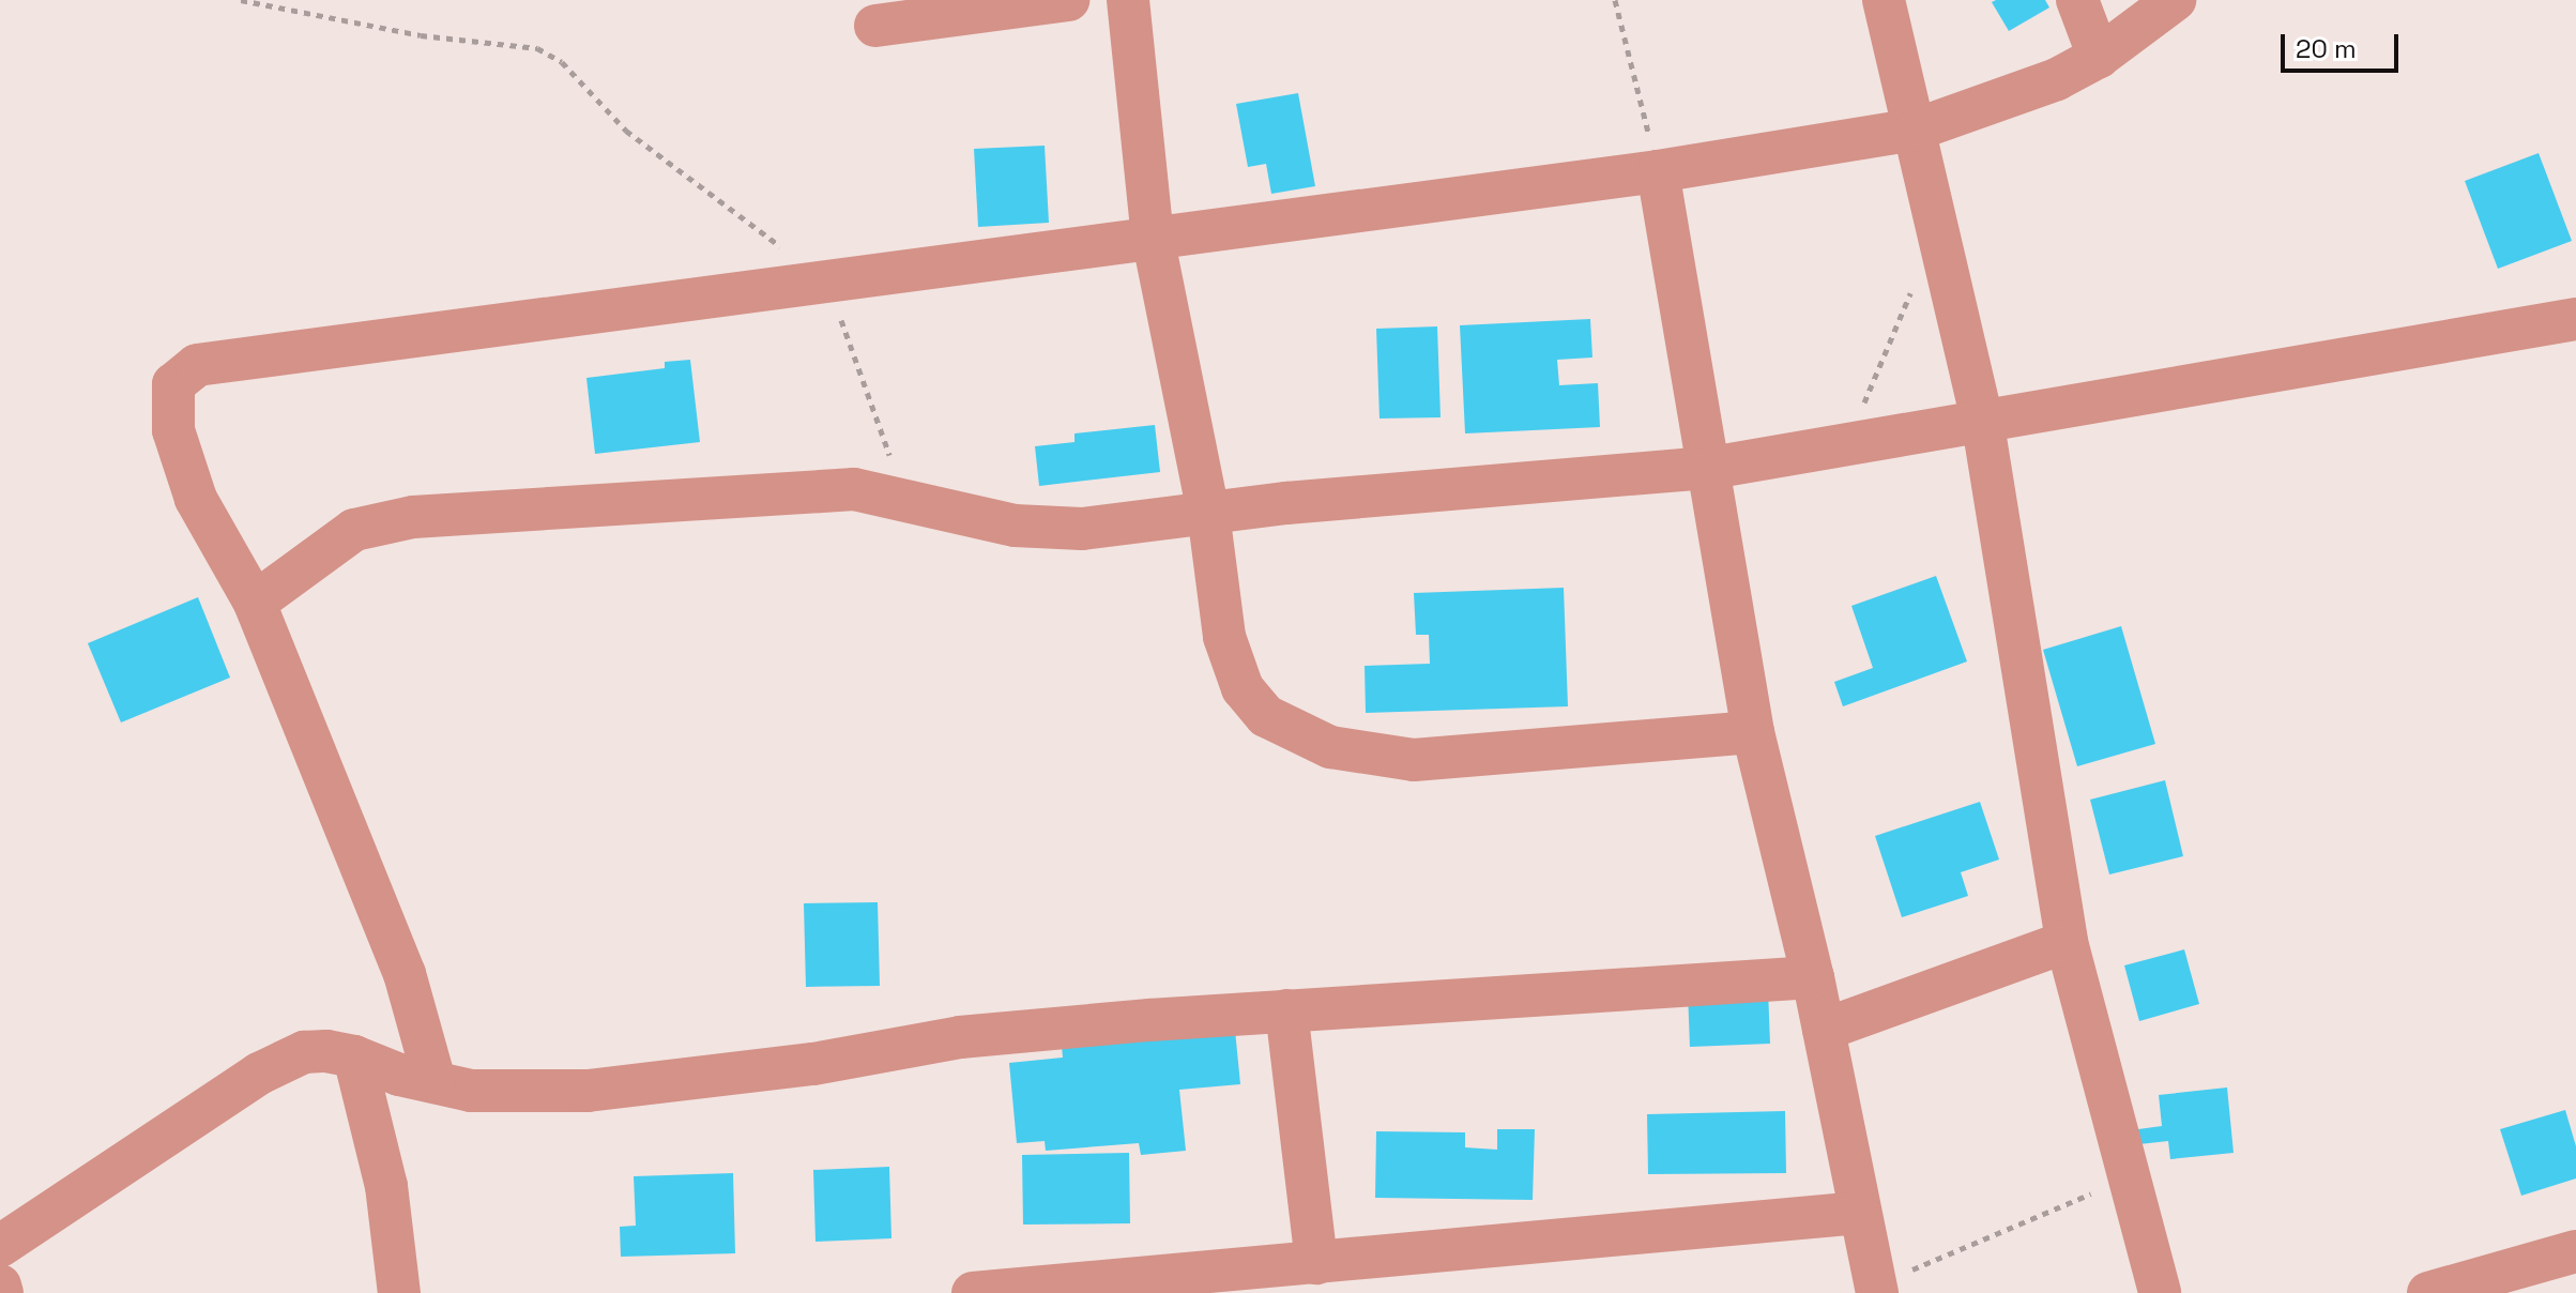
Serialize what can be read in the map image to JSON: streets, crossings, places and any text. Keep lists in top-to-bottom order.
{
  "scale_bar": "20 m"
}
